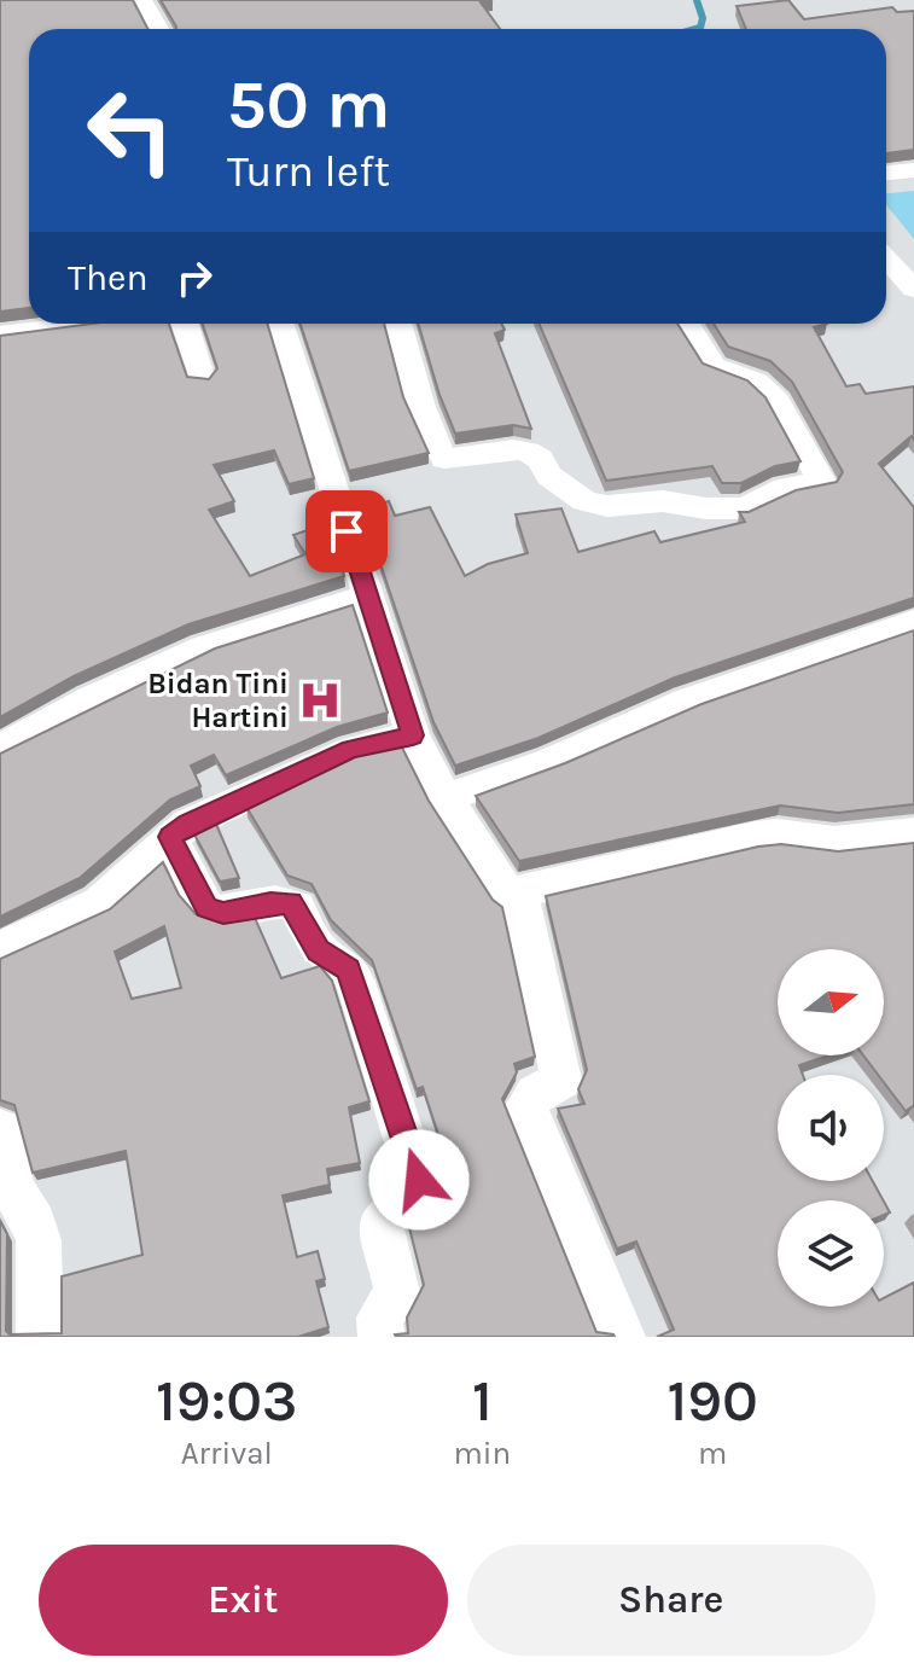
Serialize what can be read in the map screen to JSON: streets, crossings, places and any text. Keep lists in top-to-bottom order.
{
  "places": {
    "hospital": ["Bidan Tini Hartini"]
  },
  "north": "right",
  "page": {
    "turn": ["50 m", "Turn left"],
    "then": "Then",
    "eta": [
      "19:03",
      "Arrival",
      "1",
      "min",
      "190",
      "m"
    ],
    "buttons": ["Exit", "Share"]
  }
}
